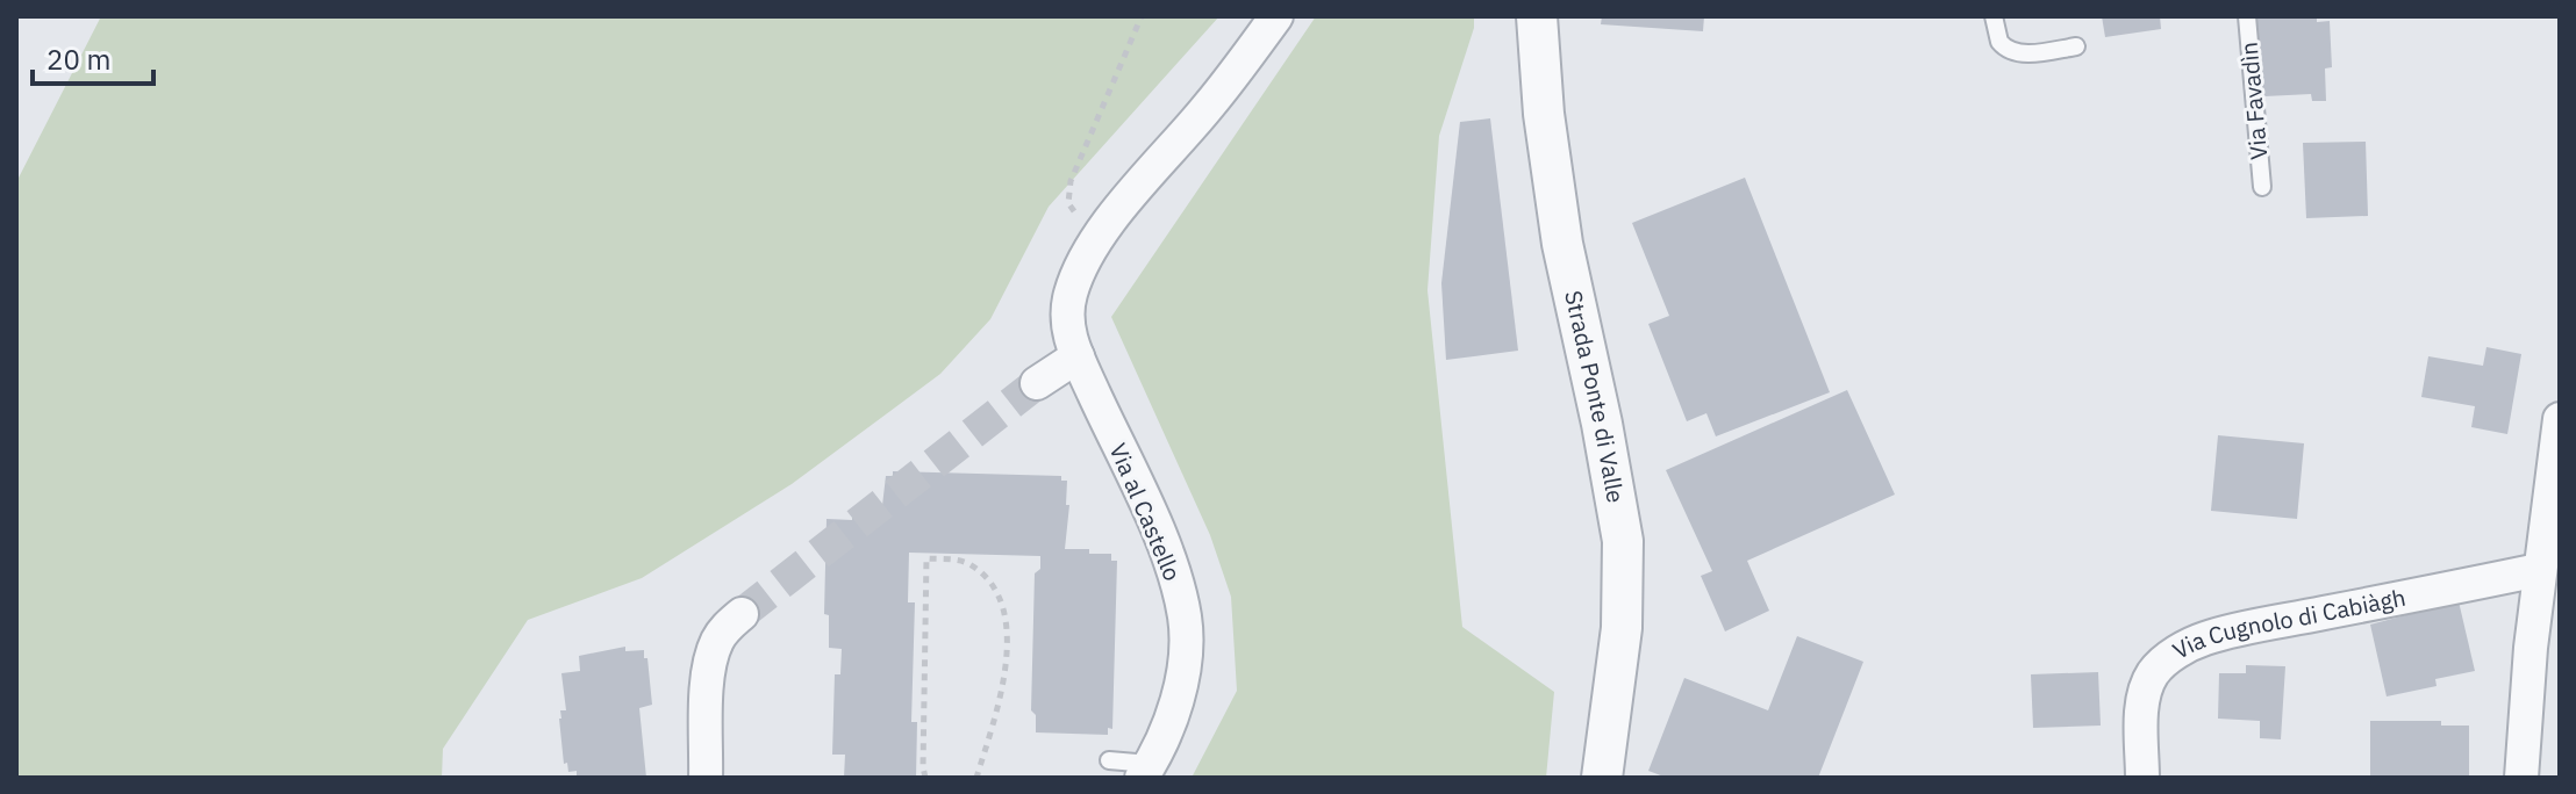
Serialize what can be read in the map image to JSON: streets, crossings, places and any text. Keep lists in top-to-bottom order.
{
  "streets": {
    "street": ["Strada Ponte di Valle", "Via al Castello", "Via Cugnolo di Cabiàgh"],
    "lane": ["Via Favadìn"]
  },
  "scale_bar": "20 m"
}
